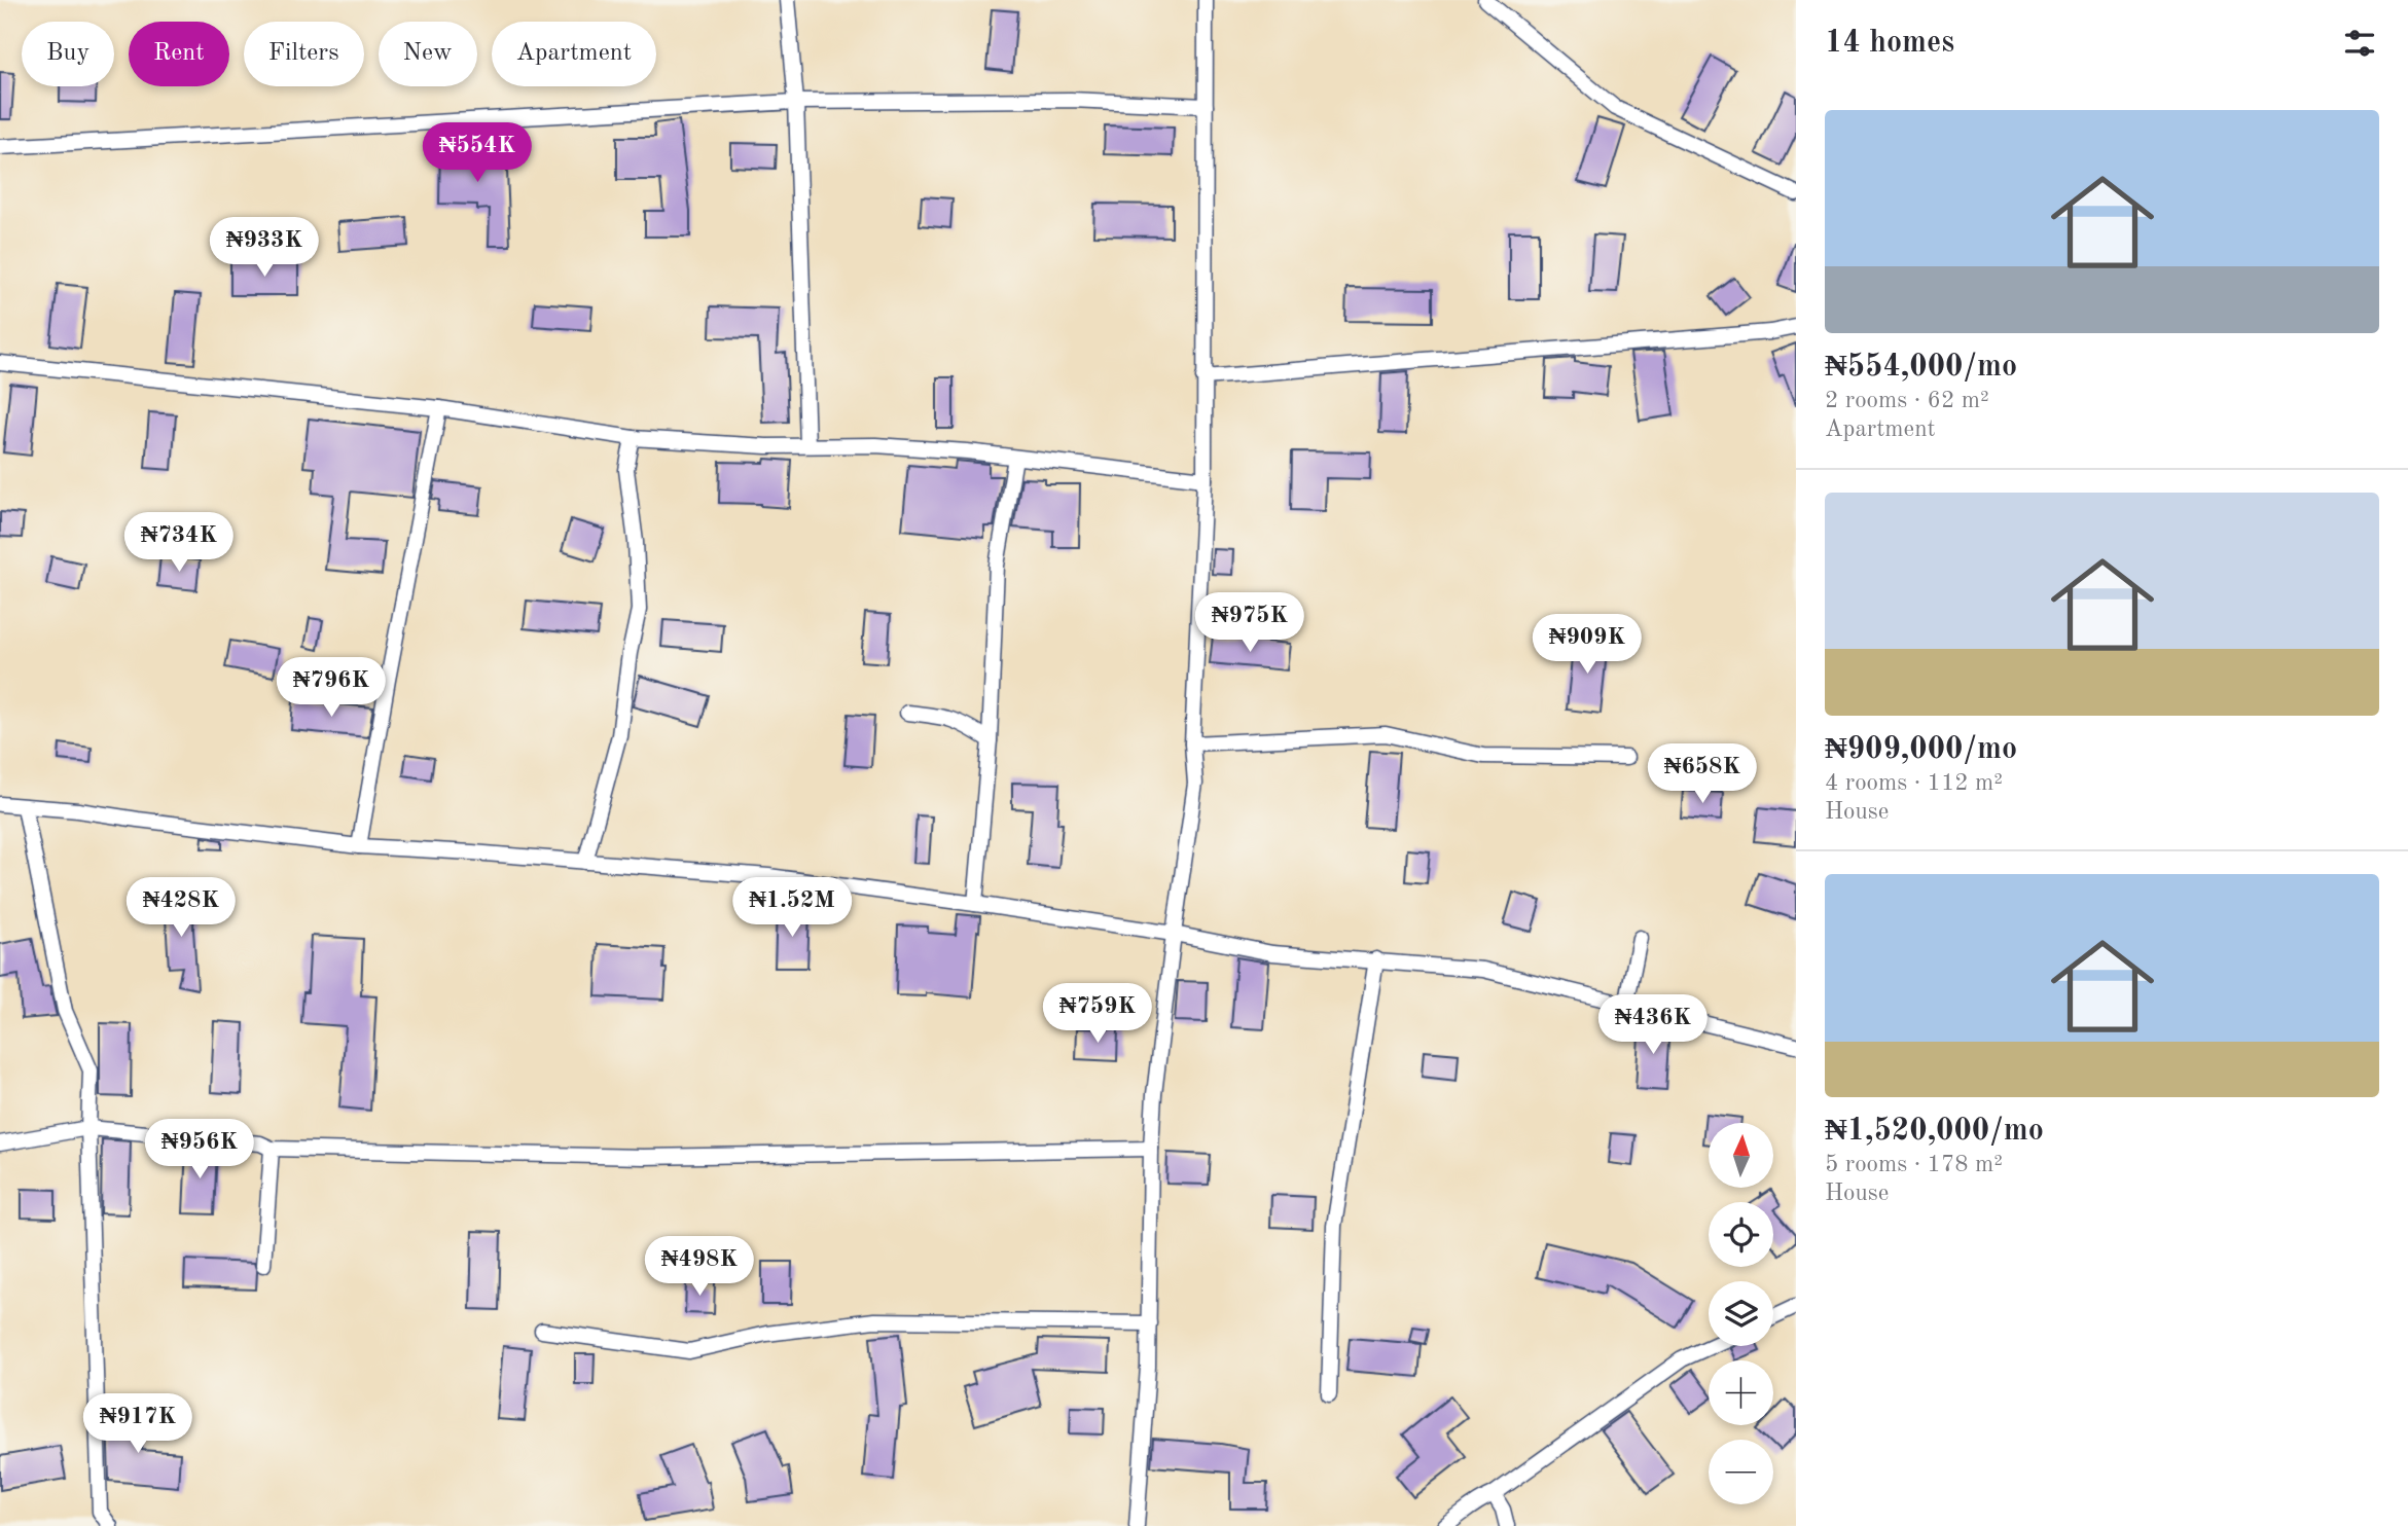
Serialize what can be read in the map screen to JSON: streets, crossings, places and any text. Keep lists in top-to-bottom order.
{
  "north": "top",
  "page": {
    "heading": "14 homes",
    "chip": [
      "Buy",
      "Rent",
      "Filters",
      "New",
      "Apartment"
    ],
    "list": [
      {
        "name": "₦554,000/mo",
        "note": "2 rooms · 62 m² · Apartment"
      },
      {
        "name": "₦909,000/mo",
        "note": "4 rooms · 112 m² · House"
      },
      {
        "name": "₦1,520,000/mo",
        "note": "5 rooms · 178 m² · House"
      }
    ],
    "price": [
      "₦554K",
      "₦933K",
      "₦734K",
      "₦975K",
      "₦909K",
      "₦796K",
      "₦658K",
      "₦428K",
      "₦1.52M",
      "₦759K",
      "₦436K",
      "₦956K",
      "₦498K",
      "₦917K"
    ],
    "map_buttons": ["+", "−"]
  }
}
